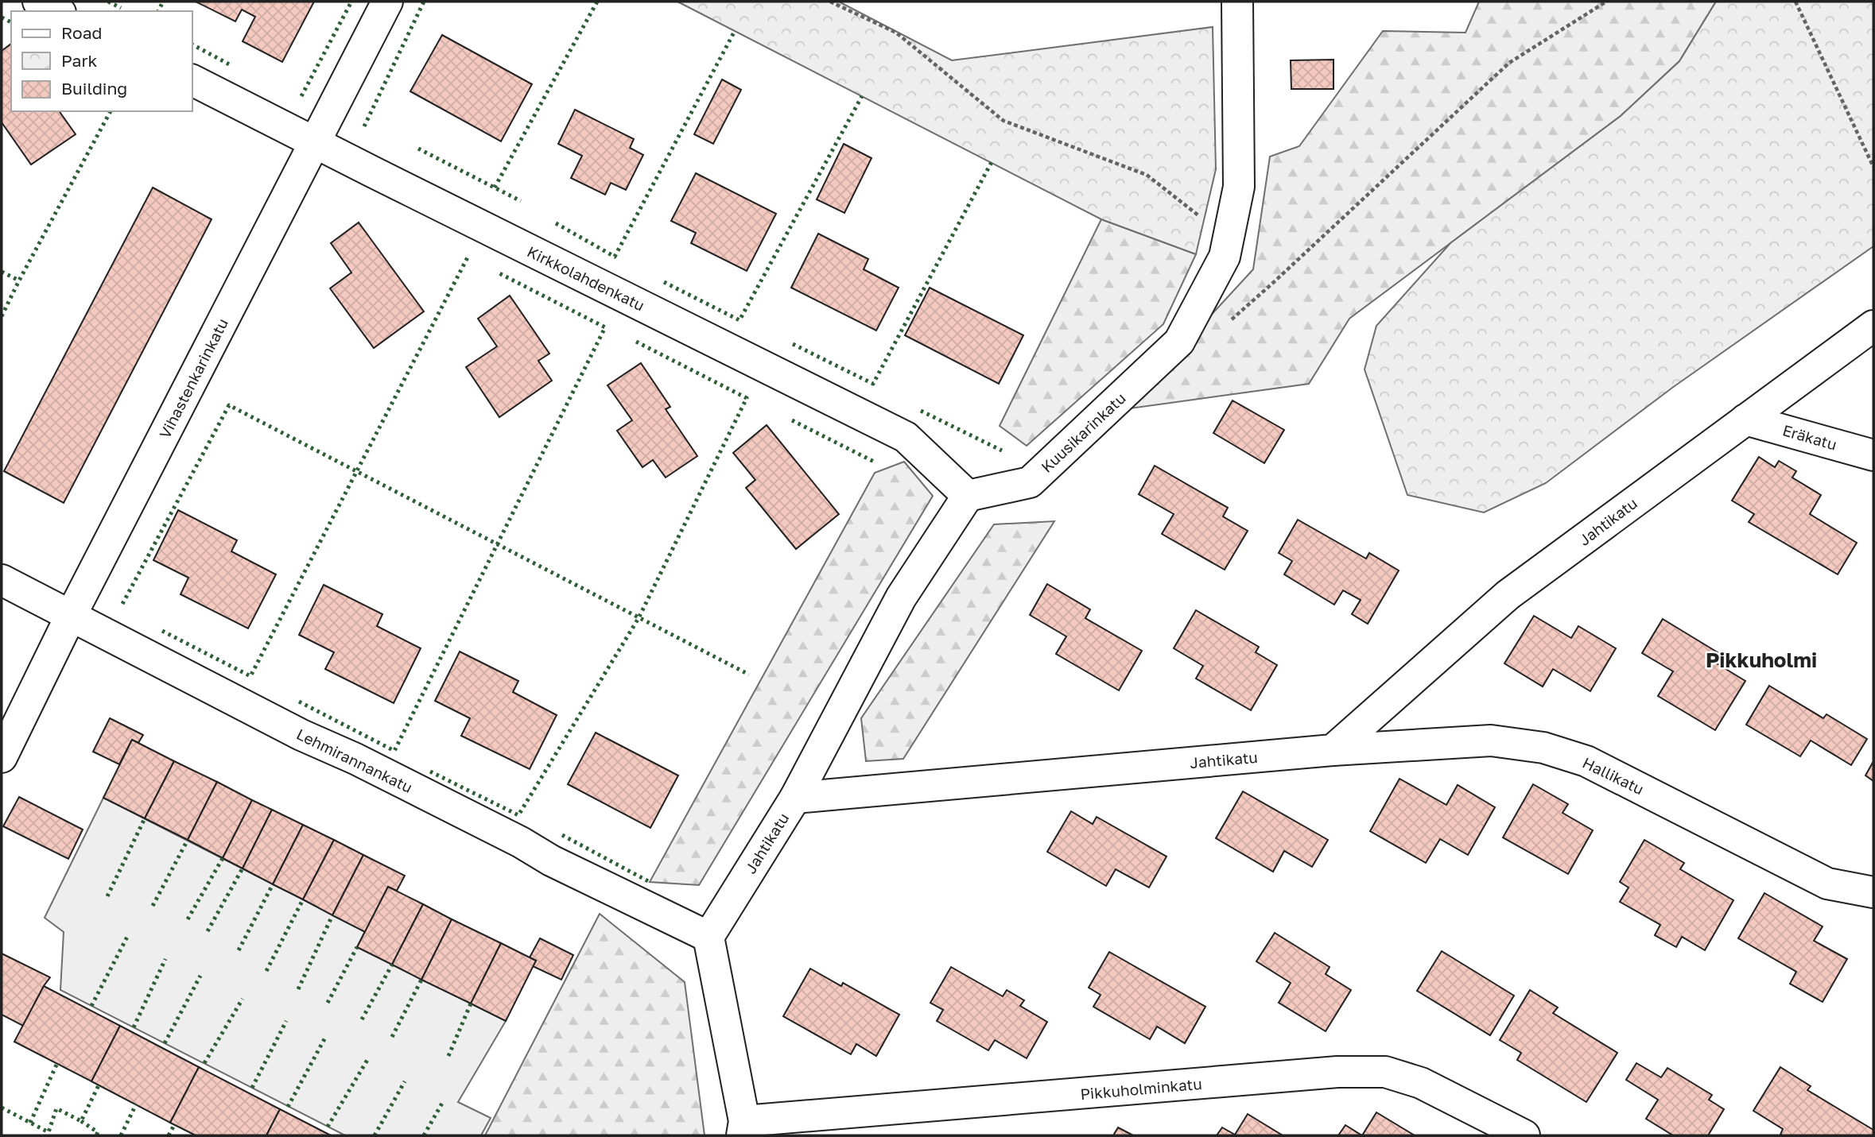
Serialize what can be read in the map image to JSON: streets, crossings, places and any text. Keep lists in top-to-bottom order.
{
  "streets": {
    "street": [
      "Kirkkolahdenkatu",
      "Vihastenkarinkatu",
      "Kuusikarinkatu",
      "Eräkatu",
      "Jahtikatu",
      "Lehmirannankatu",
      "Hallikatu",
      "Pikkuholminkatu"
    ]
  },
  "crossings": [
    ["Kirkkolahdenkatu", "Vihastenkarinkatu"],
    ["Kirkkolahdenkatu", "Kuusikarinkatu"],
    ["Vihastenkarinkatu", "Lehmirannankatu"],
    ["Eräkatu", "Jahtikatu"],
    ["Jahtikatu", "Lehmirannankatu"],
    ["Jahtikatu", "Hallikatu"]
  ],
  "districts": ["Pikkuholmi"],
  "legend": ["Road", "Park", "Building"]
}
